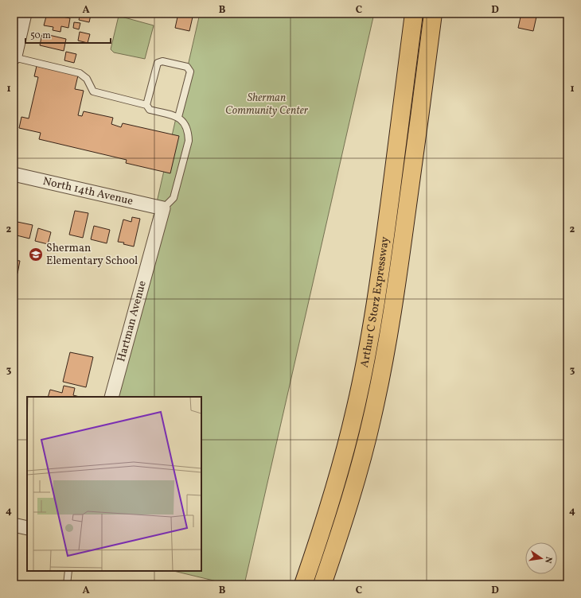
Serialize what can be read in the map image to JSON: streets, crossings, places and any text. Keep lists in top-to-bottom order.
{
  "streets": {
    "highway": ["Arthur C Storz Expressway"],
    "street": ["North 14th Avenue", "Hartman Avenue"]
  },
  "crossings": [
    ["North 14th Avenue", "Hartman Avenue"]
  ],
  "parks": ["Sherman Community Center"],
  "places": {
    "school or university": ["Sherman Elementary School"]
  },
  "scale_bar": "50 m",
  "north": "right",
  "grid": {
    "columns": [
      "A",
      "B",
      "C",
      "D"
    ],
    "rows": [
      "1",
      "2",
      "3",
      "4"
    ]
  }
}
